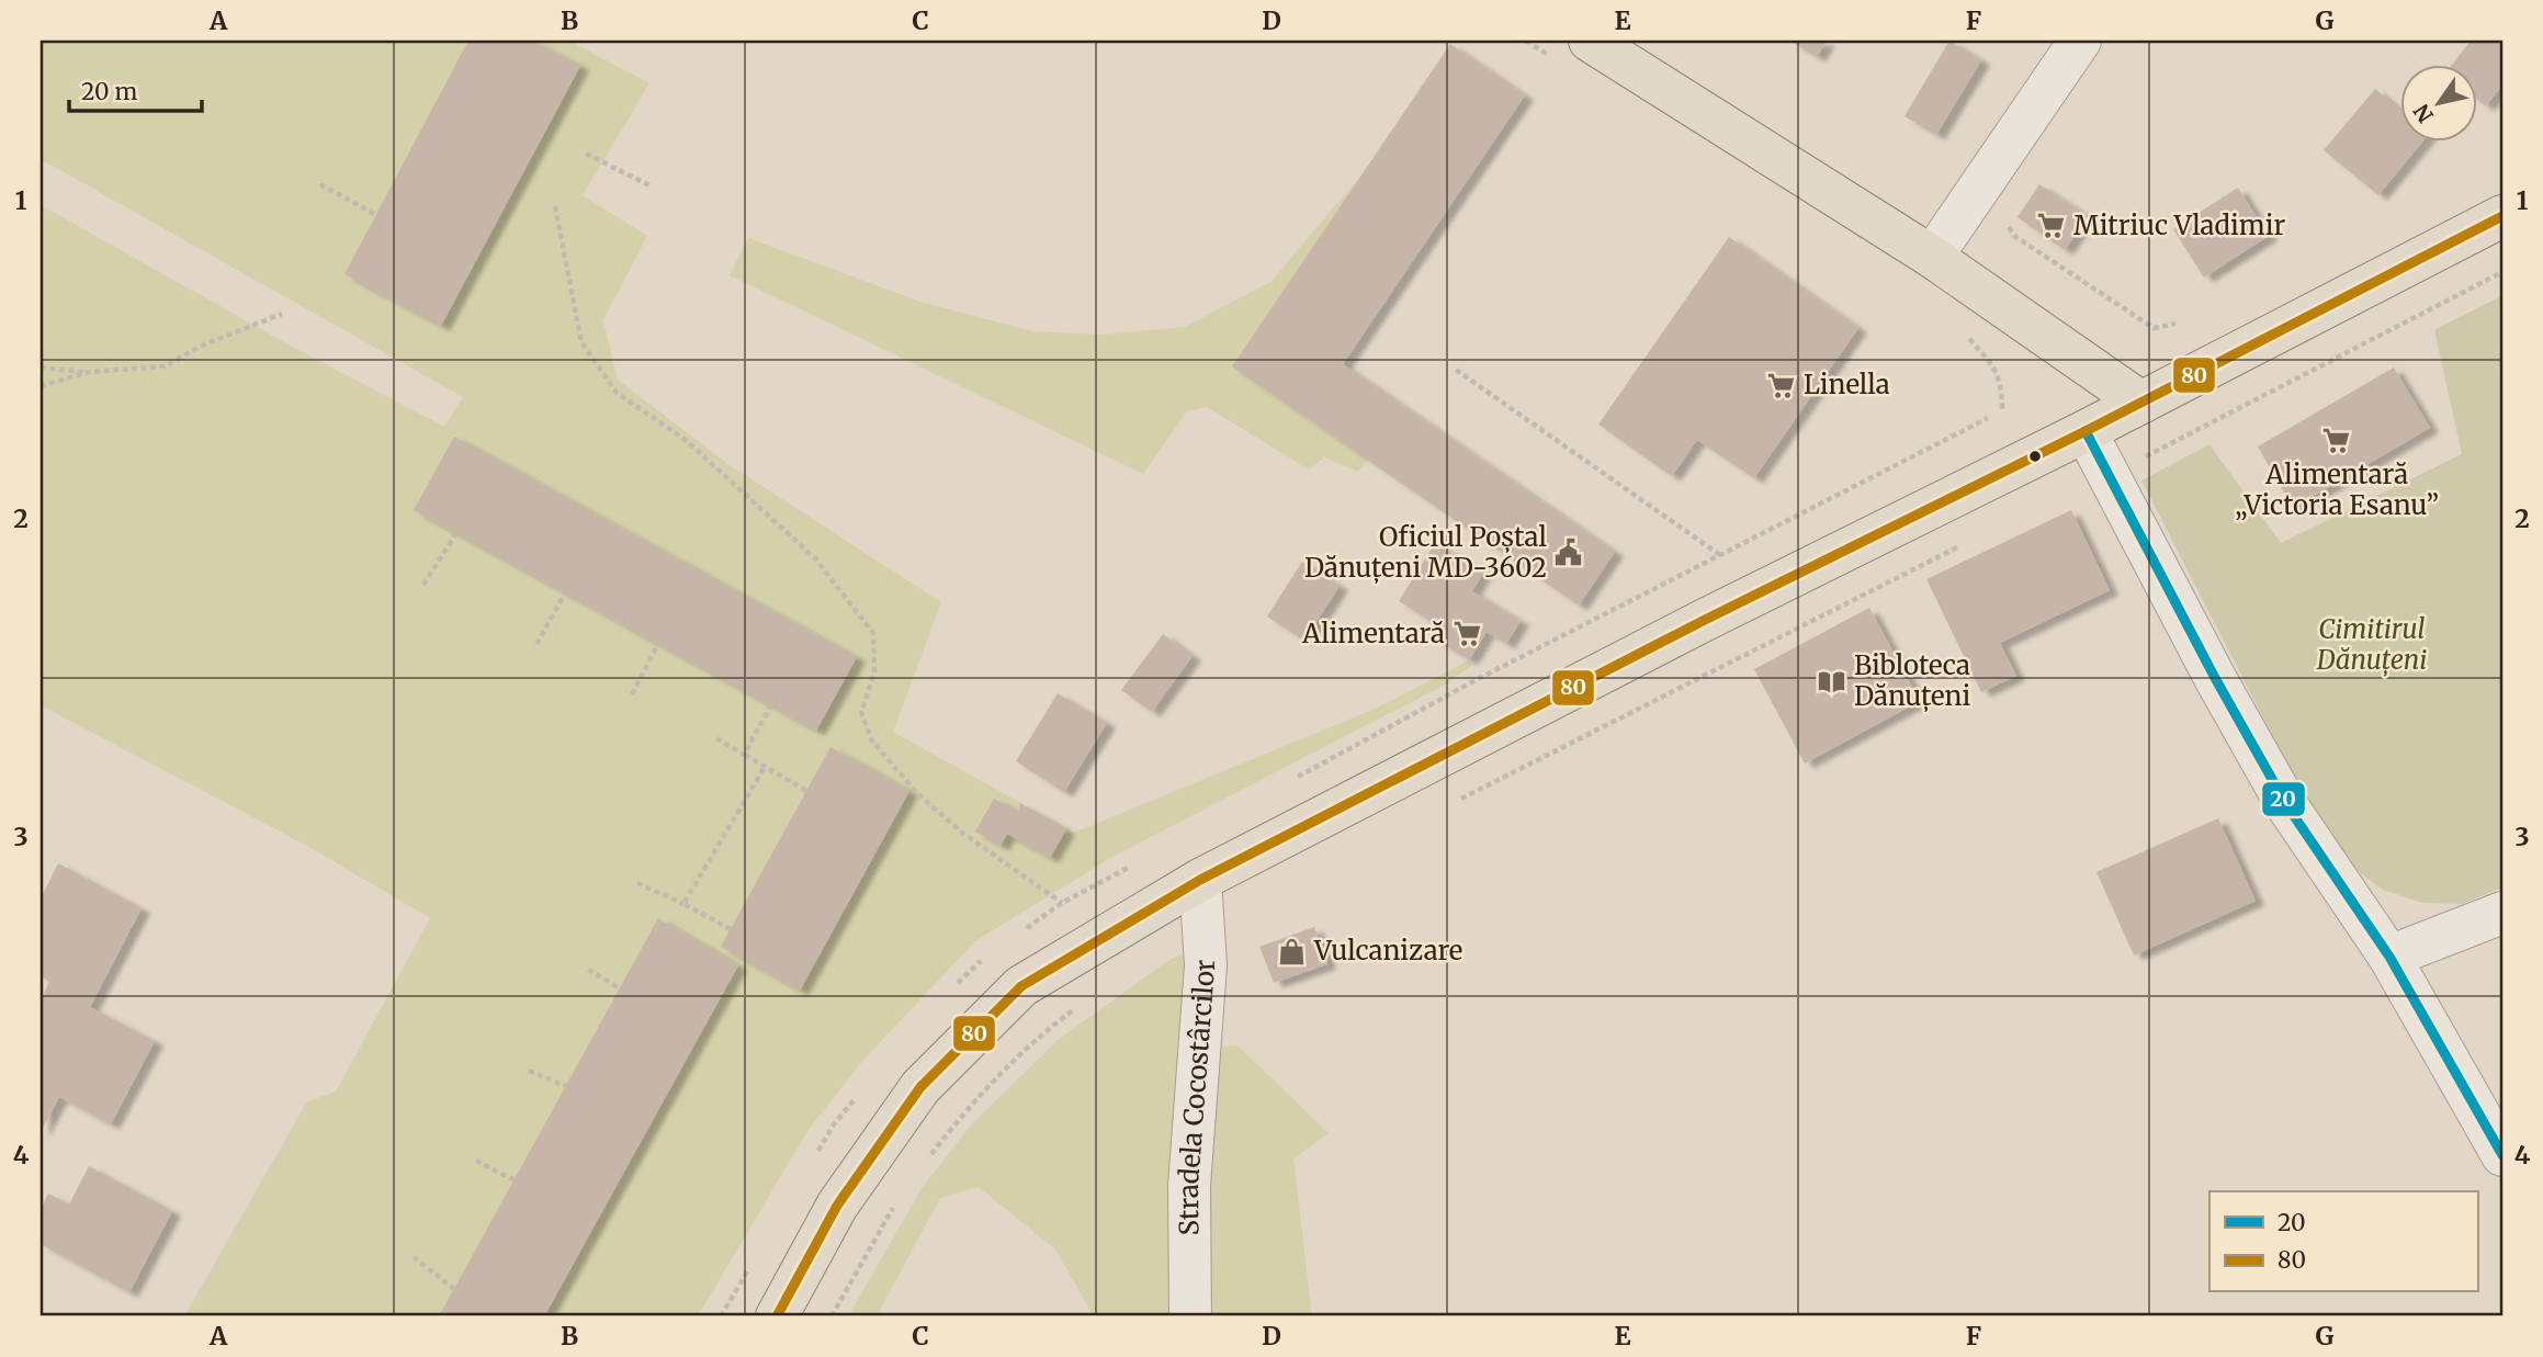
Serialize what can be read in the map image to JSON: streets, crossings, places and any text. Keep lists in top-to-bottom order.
{
  "streets": {
    "street": ["Stradela Cocostârcilor"]
  },
  "parks": ["Cimitirul Dănuțeni"],
  "places": {
    "supermarket": [
      "Mitriuc Vladimir",
      "Linella",
      "Alimentară „Victoria Esanu”",
      "Alimentară"
    ],
    "public building": ["Oficiul Poștal Dănuțeni MD-3602"],
    "library": ["Bibloteca Dănuțeni"],
    "shop": ["Vulcanizare"]
  },
  "lines": ["transit line 80", "transit line 20"],
  "legend": ["20", "80"],
  "scale_bar": "20 m",
  "north": "bottom left",
  "grid": {
    "columns": [
      "A",
      "B",
      "C",
      "D",
      "E",
      "F",
      "G"
    ],
    "rows": [
      "1",
      "2",
      "3",
      "4"
    ]
  }
}
